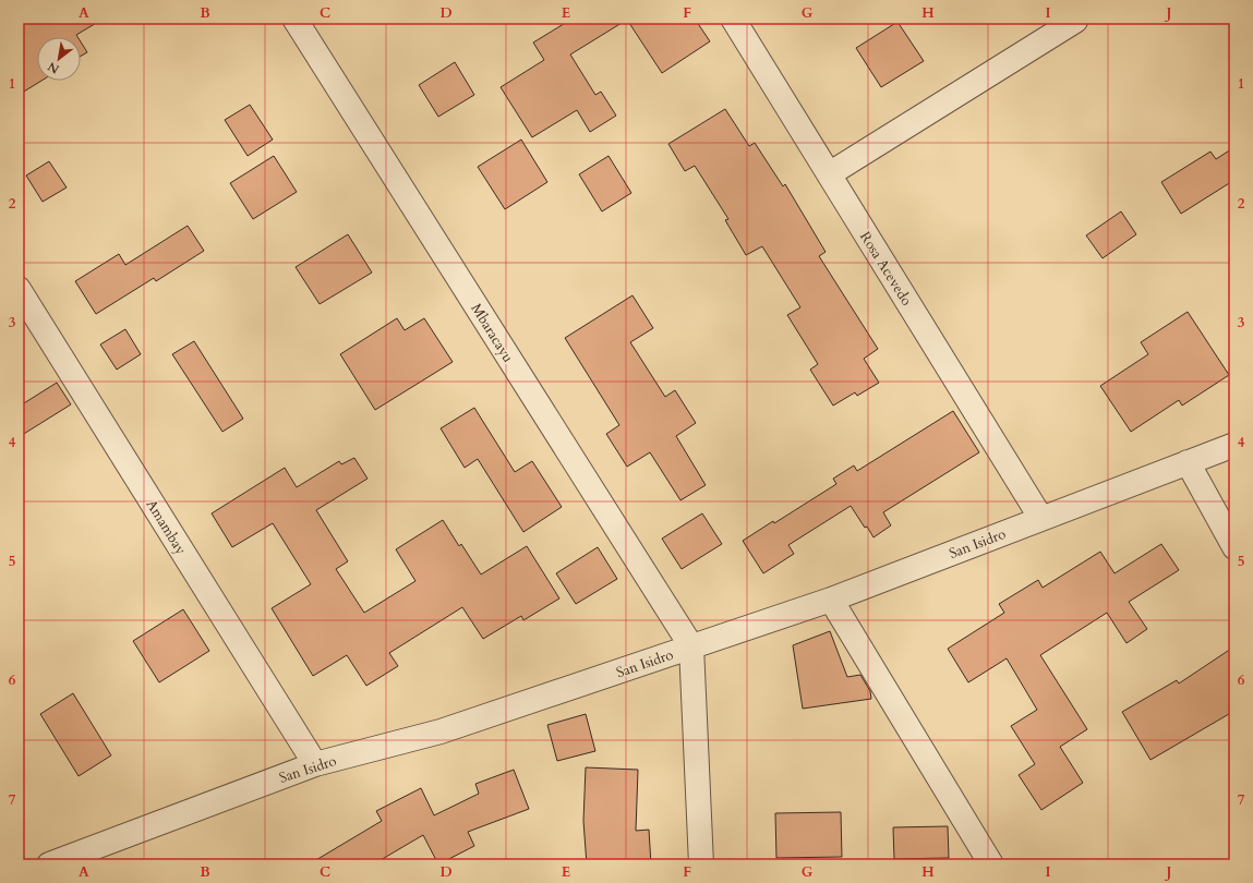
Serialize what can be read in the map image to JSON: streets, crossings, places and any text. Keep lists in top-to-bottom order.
{
  "streets": {
    "street": [
      "Rosa Acevedo",
      "Mbaracayu",
      "Amambay",
      "San Isidro"
    ]
  },
  "crossings": [
    ["Rosa Acevedo", "San Isidro"],
    ["Mbaracayu", "San Isidro"],
    ["Amambay", "San Isidro"]
  ],
  "north": "bottom left",
  "grid": {
    "columns": [
      "A",
      "B",
      "C",
      "D",
      "E",
      "F",
      "G",
      "H",
      "I",
      "J"
    ],
    "rows": [
      "1",
      "2",
      "3",
      "4",
      "5",
      "6",
      "7"
    ]
  }
}
